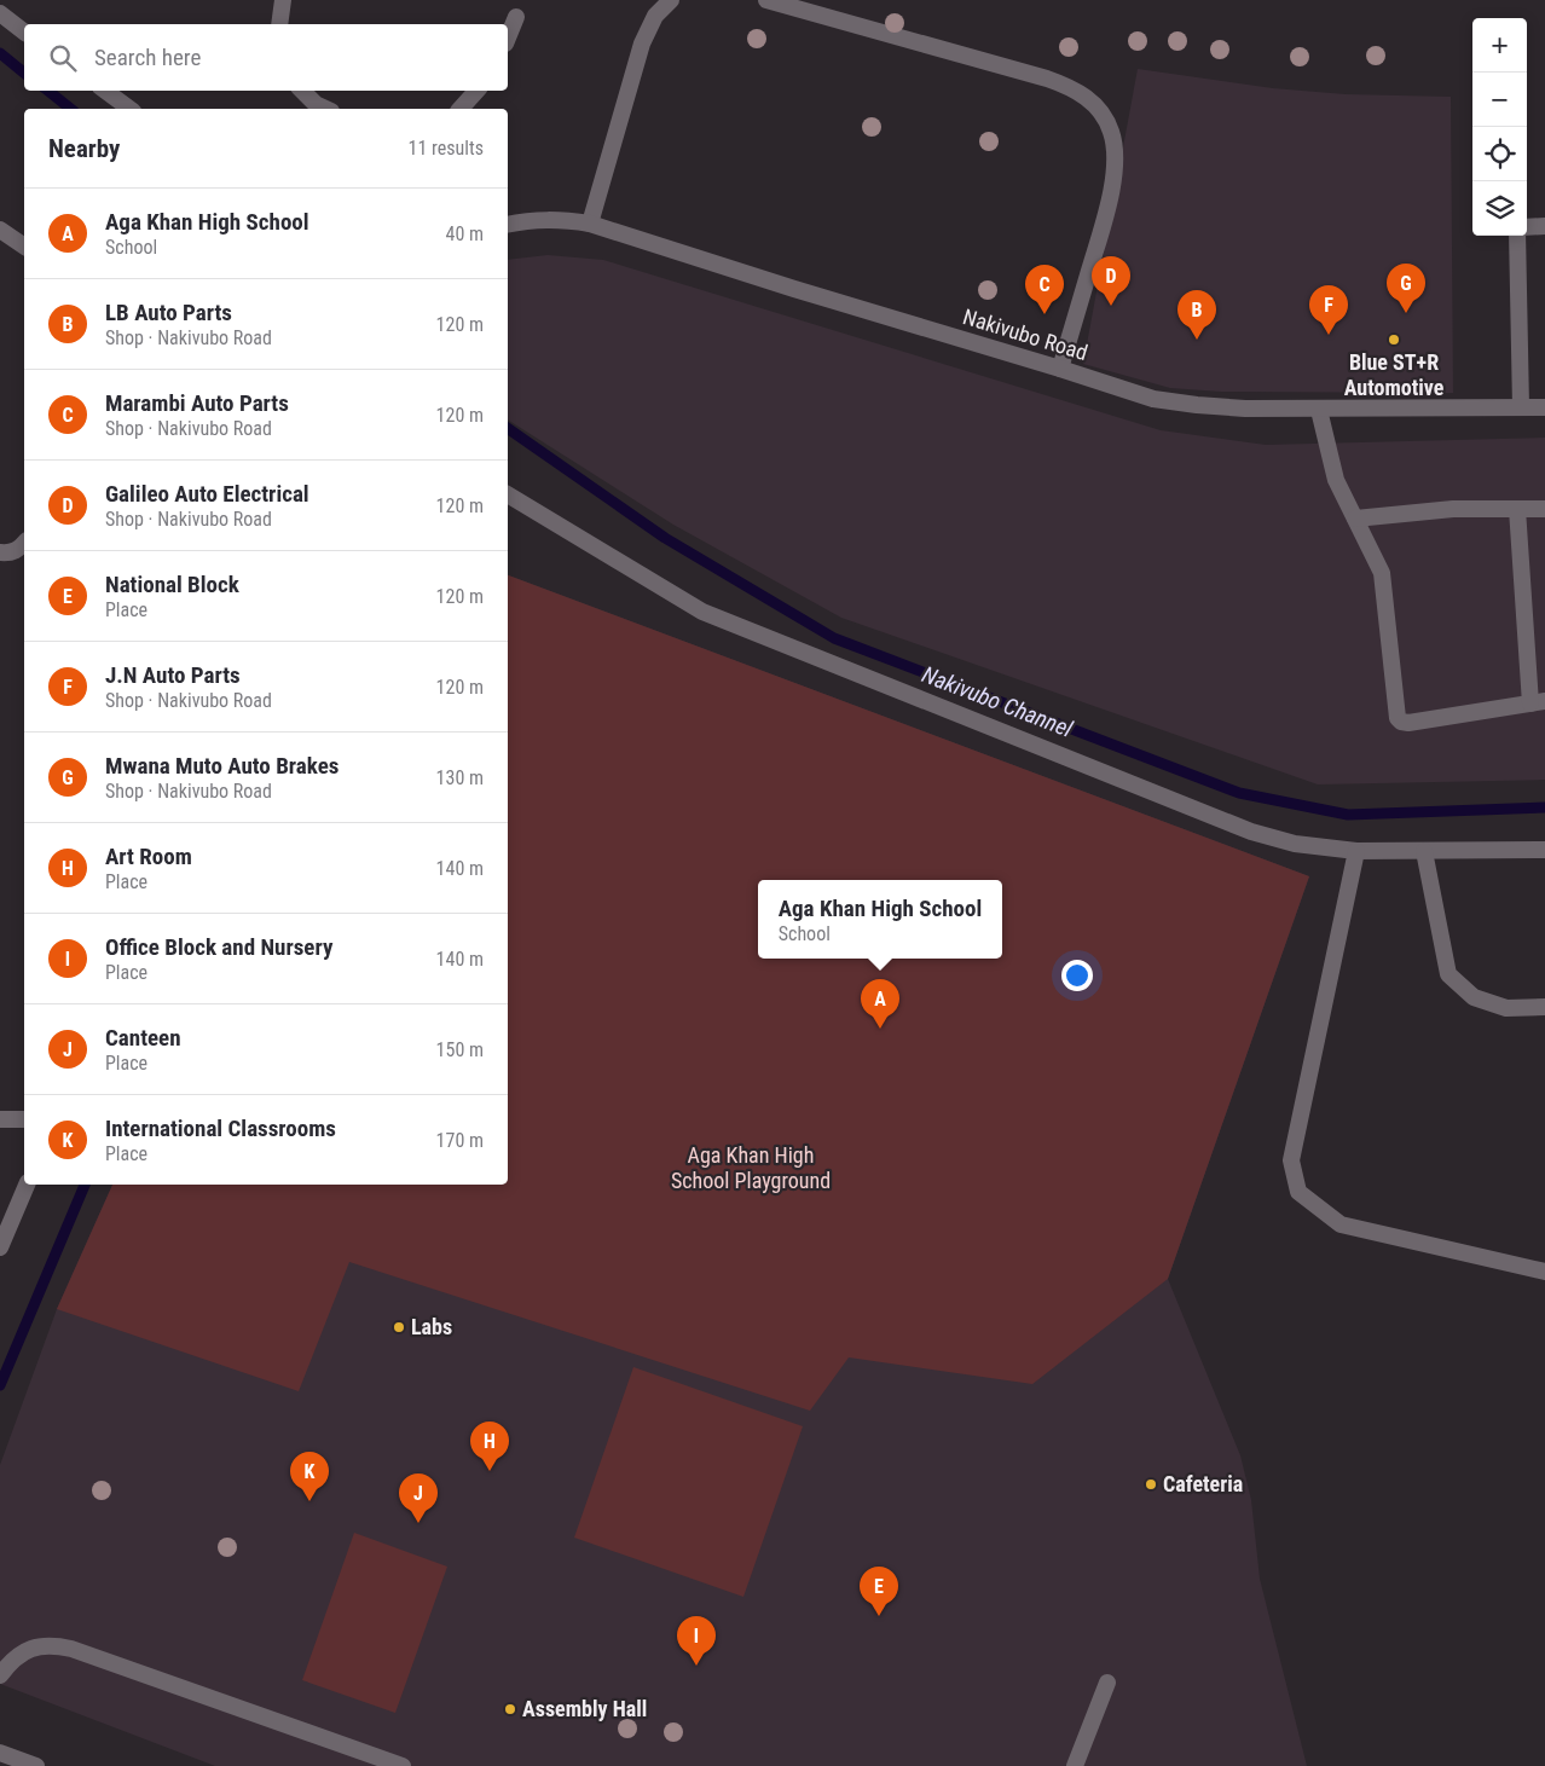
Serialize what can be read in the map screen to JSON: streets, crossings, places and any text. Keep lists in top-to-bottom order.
{
  "streets": {
    "street": ["Nakivubo Road"]
  },
  "water": ["Nakivubo Channel"],
  "parks": ["Aga Khan High School Playground"],
  "places": [
    "Blue ST+R Automotive",
    "Labs",
    "Cafeteria",
    "Assembly Hall"
  ],
  "page": {
    "map_buttons": ["+", "−"],
    "search": "Search here",
    "heading": ["Nearby", "11 results"],
    "list": [
      {
        "mark": "A",
        "name": "Aga Khan High School",
        "note": "School",
        "value": "40 m"
      },
      {
        "mark": "B",
        "name": "LB Auto Parts",
        "note": "Shop · Nakivubo Road",
        "value": "120 m"
      },
      {
        "mark": "C",
        "name": "Marambi Auto Parts",
        "note": "Shop · Nakivubo Road",
        "value": "120 m"
      },
      {
        "mark": "D",
        "name": "Galileo Auto Electrical",
        "note": "Shop · Nakivubo Road",
        "value": "120 m"
      },
      {
        "mark": "E",
        "name": "National Block",
        "note": "Place",
        "value": "120 m"
      },
      {
        "mark": "F",
        "name": "J.N Auto Parts",
        "note": "Shop · Nakivubo Road",
        "value": "120 m"
      },
      {
        "mark": "G",
        "name": "Mwana Muto Auto Brakes",
        "note": "Shop · Nakivubo Road",
        "value": "130 m"
      },
      {
        "mark": "H",
        "name": "Art Room",
        "note": "Place",
        "value": "140 m"
      },
      {
        "mark": "I",
        "name": "Office Block and Nursery",
        "note": "Place",
        "value": "140 m"
      },
      {
        "mark": "J",
        "name": "Canteen",
        "note": "Place",
        "value": "150 m"
      },
      {
        "mark": "K",
        "name": "International Classrooms",
        "note": "Place",
        "value": "170 m"
      }
    ],
    "pins": [
      "D",
      "G",
      "C",
      "F",
      "B",
      "A",
      "H",
      "K",
      "J",
      "E",
      "I"
    ],
    "popup": ["Aga Khan High School", "School"]
  }
}
